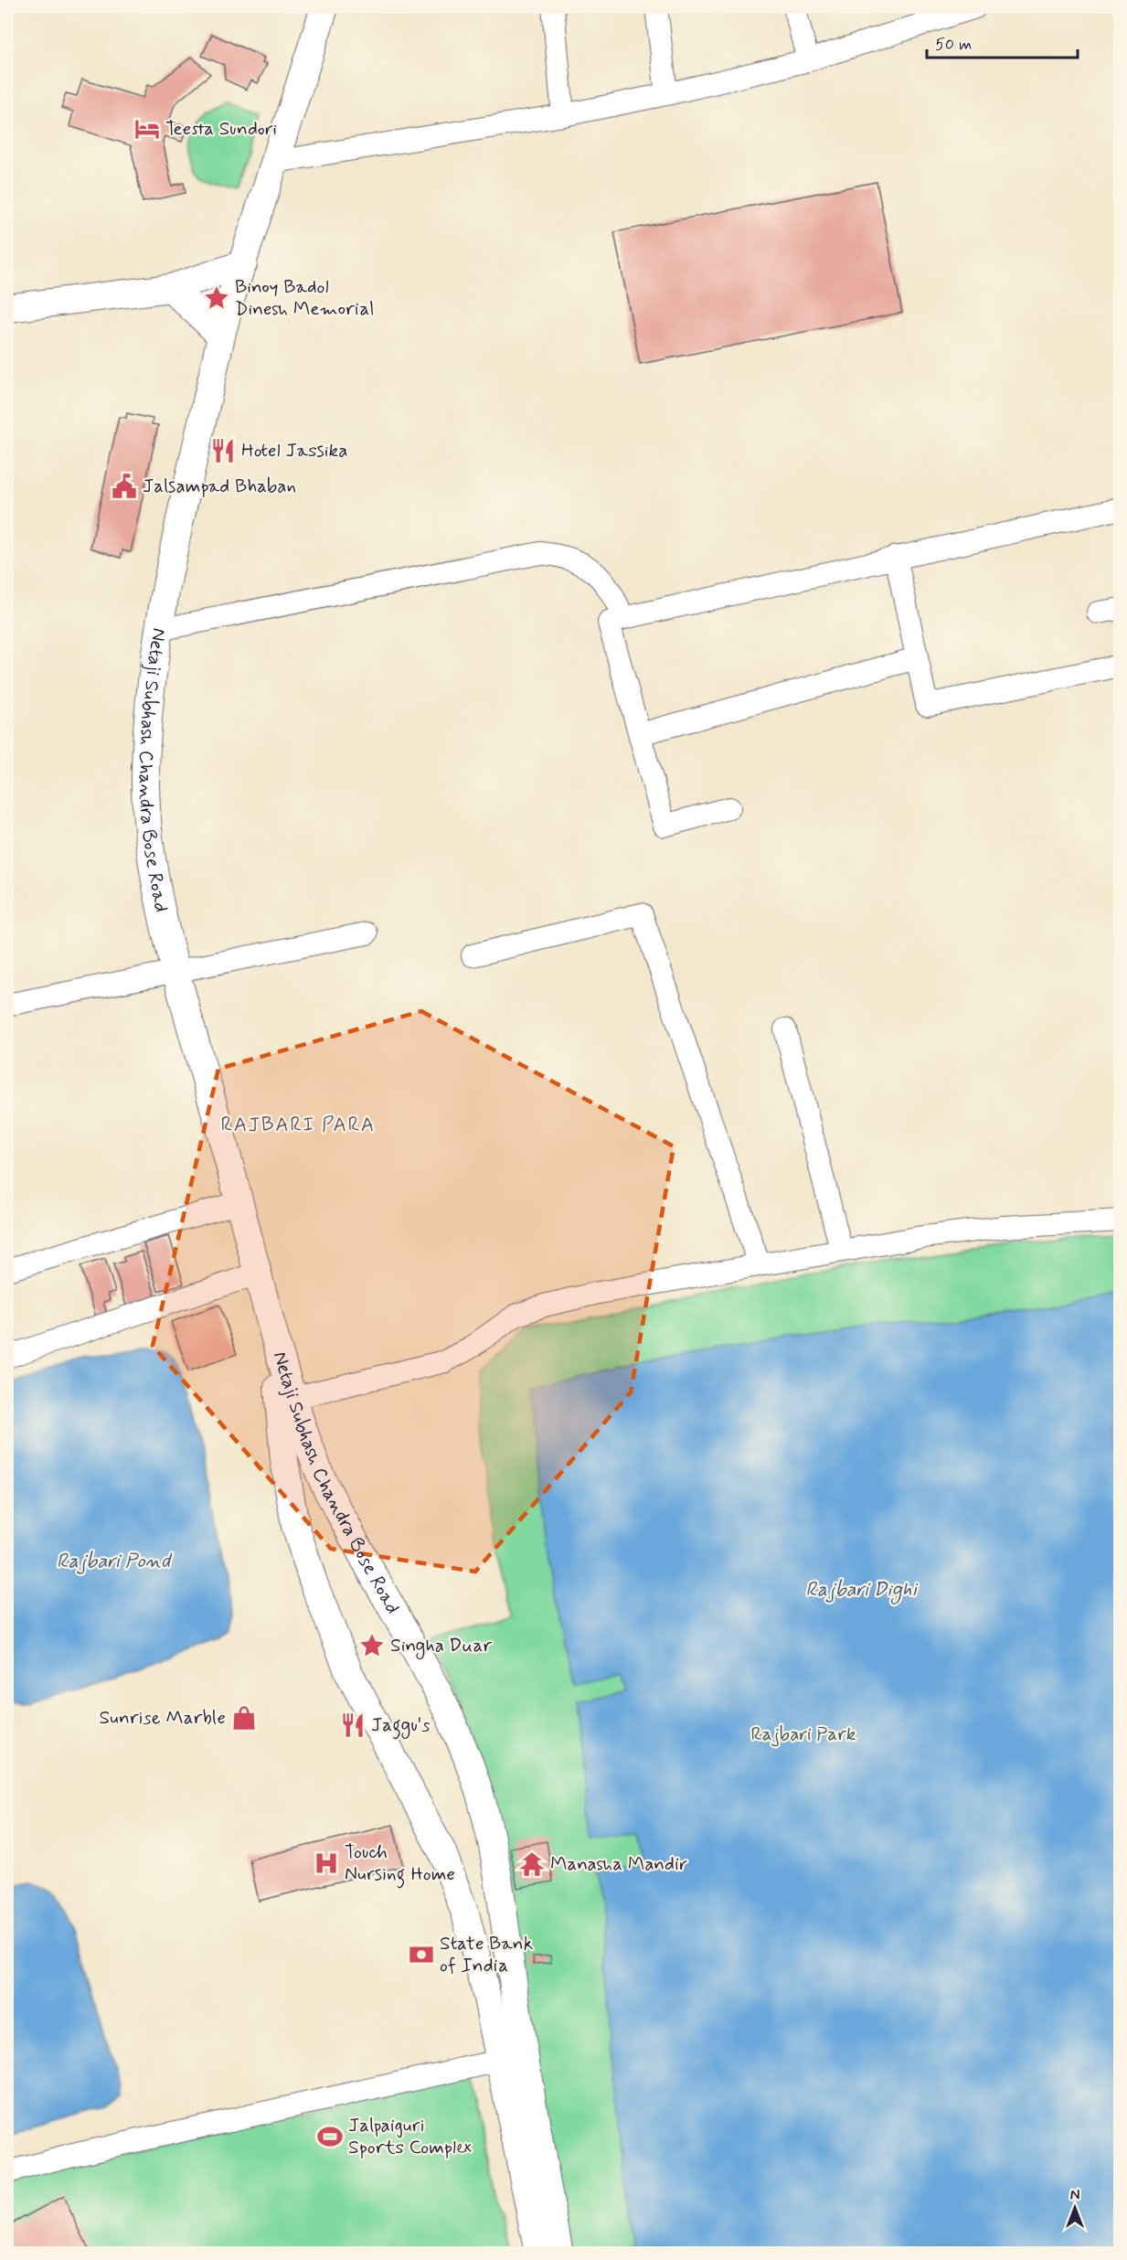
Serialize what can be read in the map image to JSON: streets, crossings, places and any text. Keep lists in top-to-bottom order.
{
  "streets": {
    "street": ["Netaji Subhash Chandra Bose Road"]
  },
  "districts": ["RAJBARI PARA"],
  "water": ["Rajbari Pond", "Rajbari Dighi"],
  "parks": ["Rajbari Park"],
  "places": {
    "hotel": ["Teesta Sundori"],
    "place": ["Binoy Badol Dinesh Memorial", "Singha Duar"],
    "restaurant": ["Hotel Jassika", "Jaggu's"],
    "public building": ["Jalsampad Bhaban"],
    "shop": ["Sunrise Marble"],
    "hospital": ["Touch Nursing Home"],
    "temple": ["Manasha Mandir"],
    "bank": ["State Bank of India"],
    "sports": ["Jalpaiguri Sports Complex"]
  },
  "scale_bar": "50 m",
  "north": "top"
}
